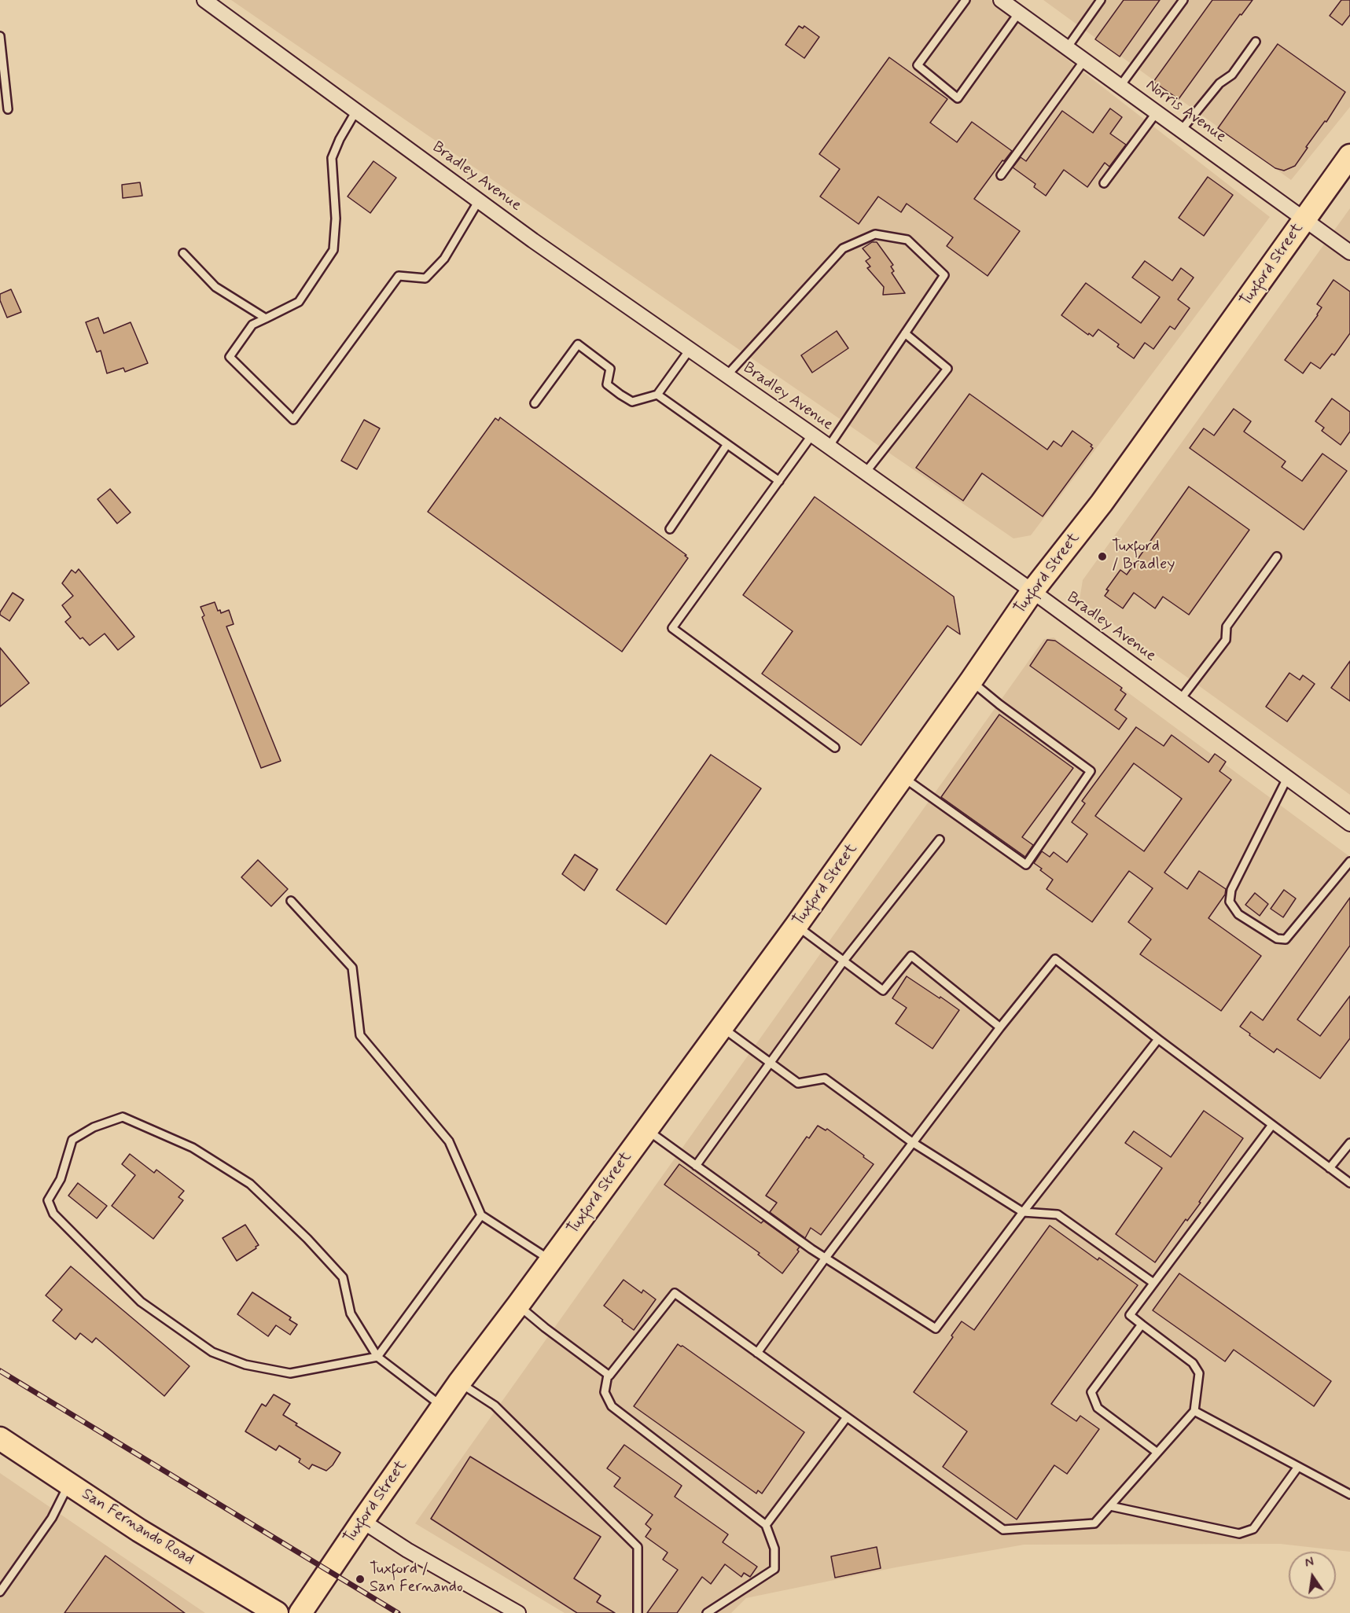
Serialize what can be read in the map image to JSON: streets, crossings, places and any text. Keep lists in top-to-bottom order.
{
  "streets": {
    "main road": ["Tuxford Street", "San Fernando Road"],
    "street": ["Norris Avenue", "Bradley Avenue"]
  },
  "crossings": [
    ["Norris Avenue", "Tuxford Street"],
    ["Bradley Avenue", "Tuxford Street"]
  ],
  "places": ["Tuxford / Bradley", "Tuxford / San Fernando"],
  "north": "top"
}
